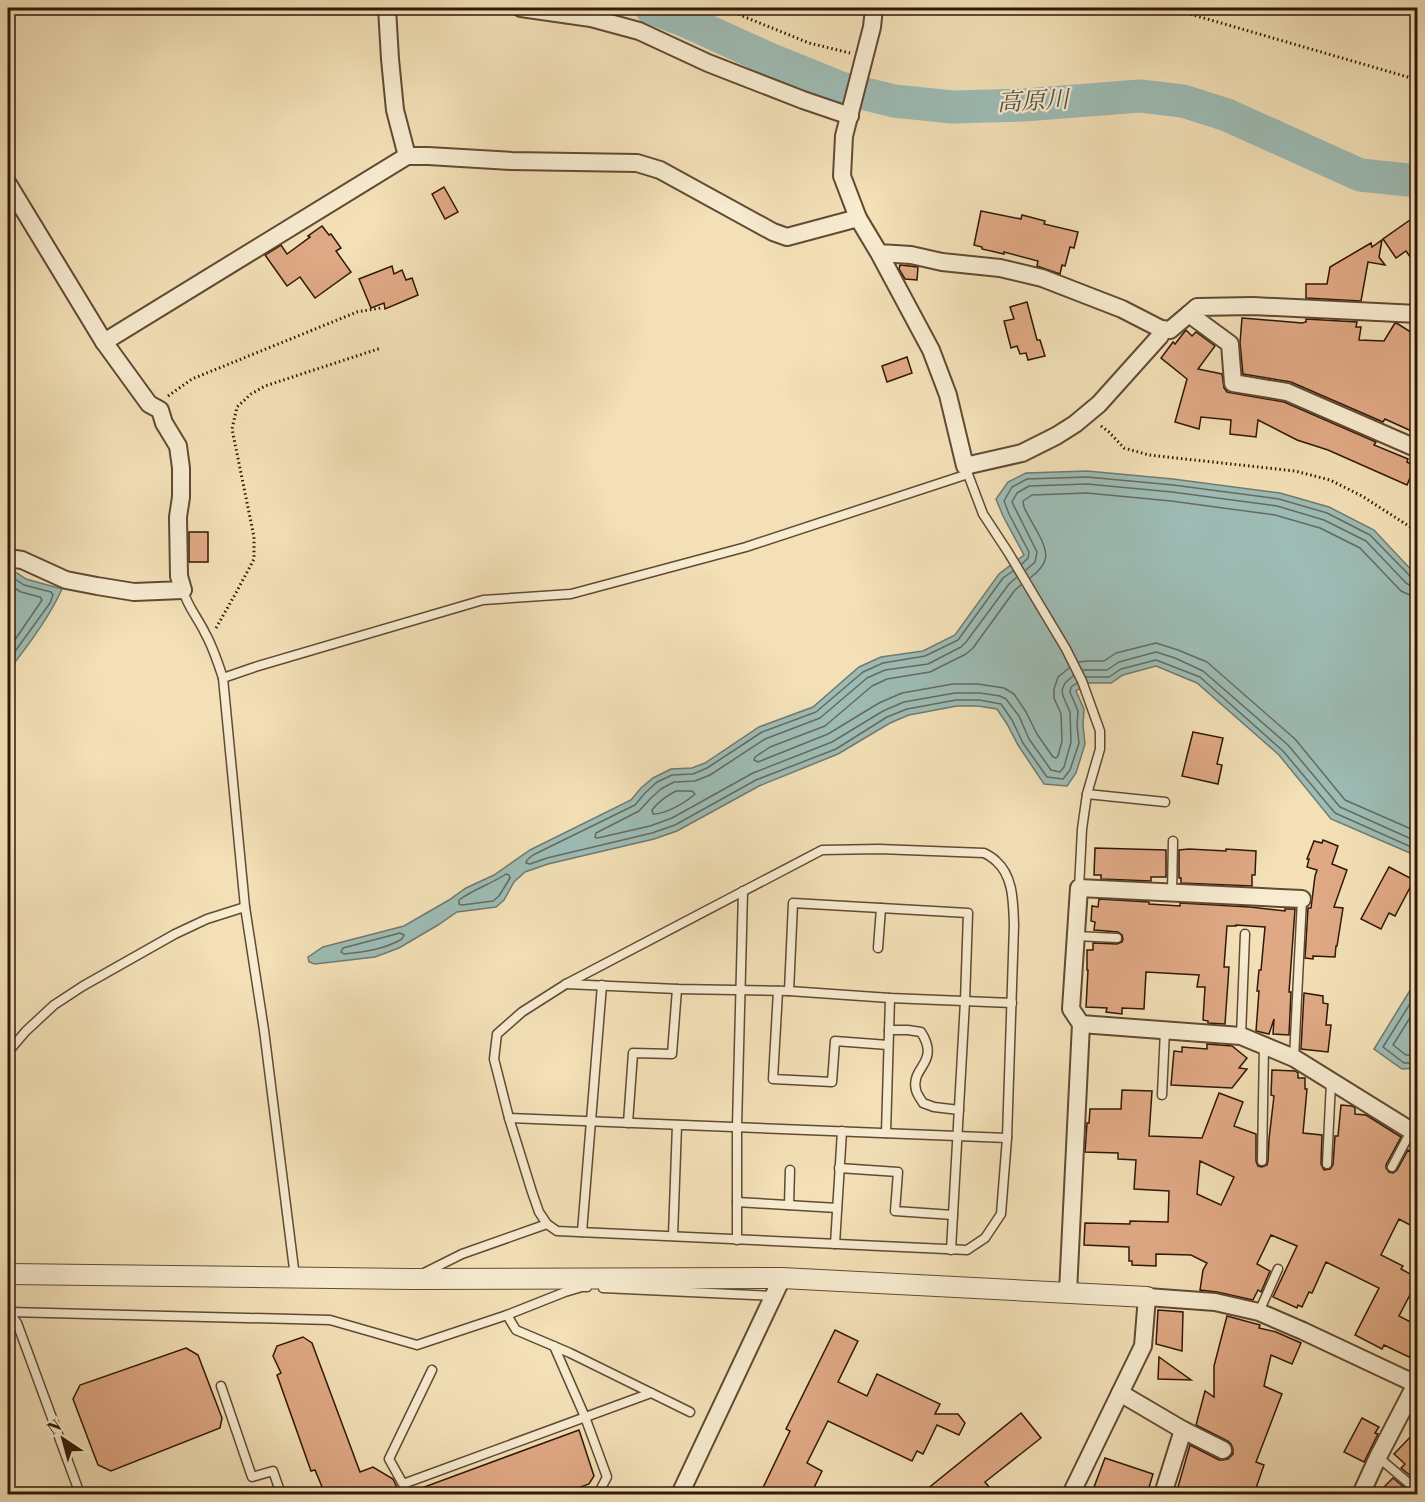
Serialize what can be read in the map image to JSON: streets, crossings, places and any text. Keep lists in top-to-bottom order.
{
  "water": ["高原川"],
  "north": "top left"
}
